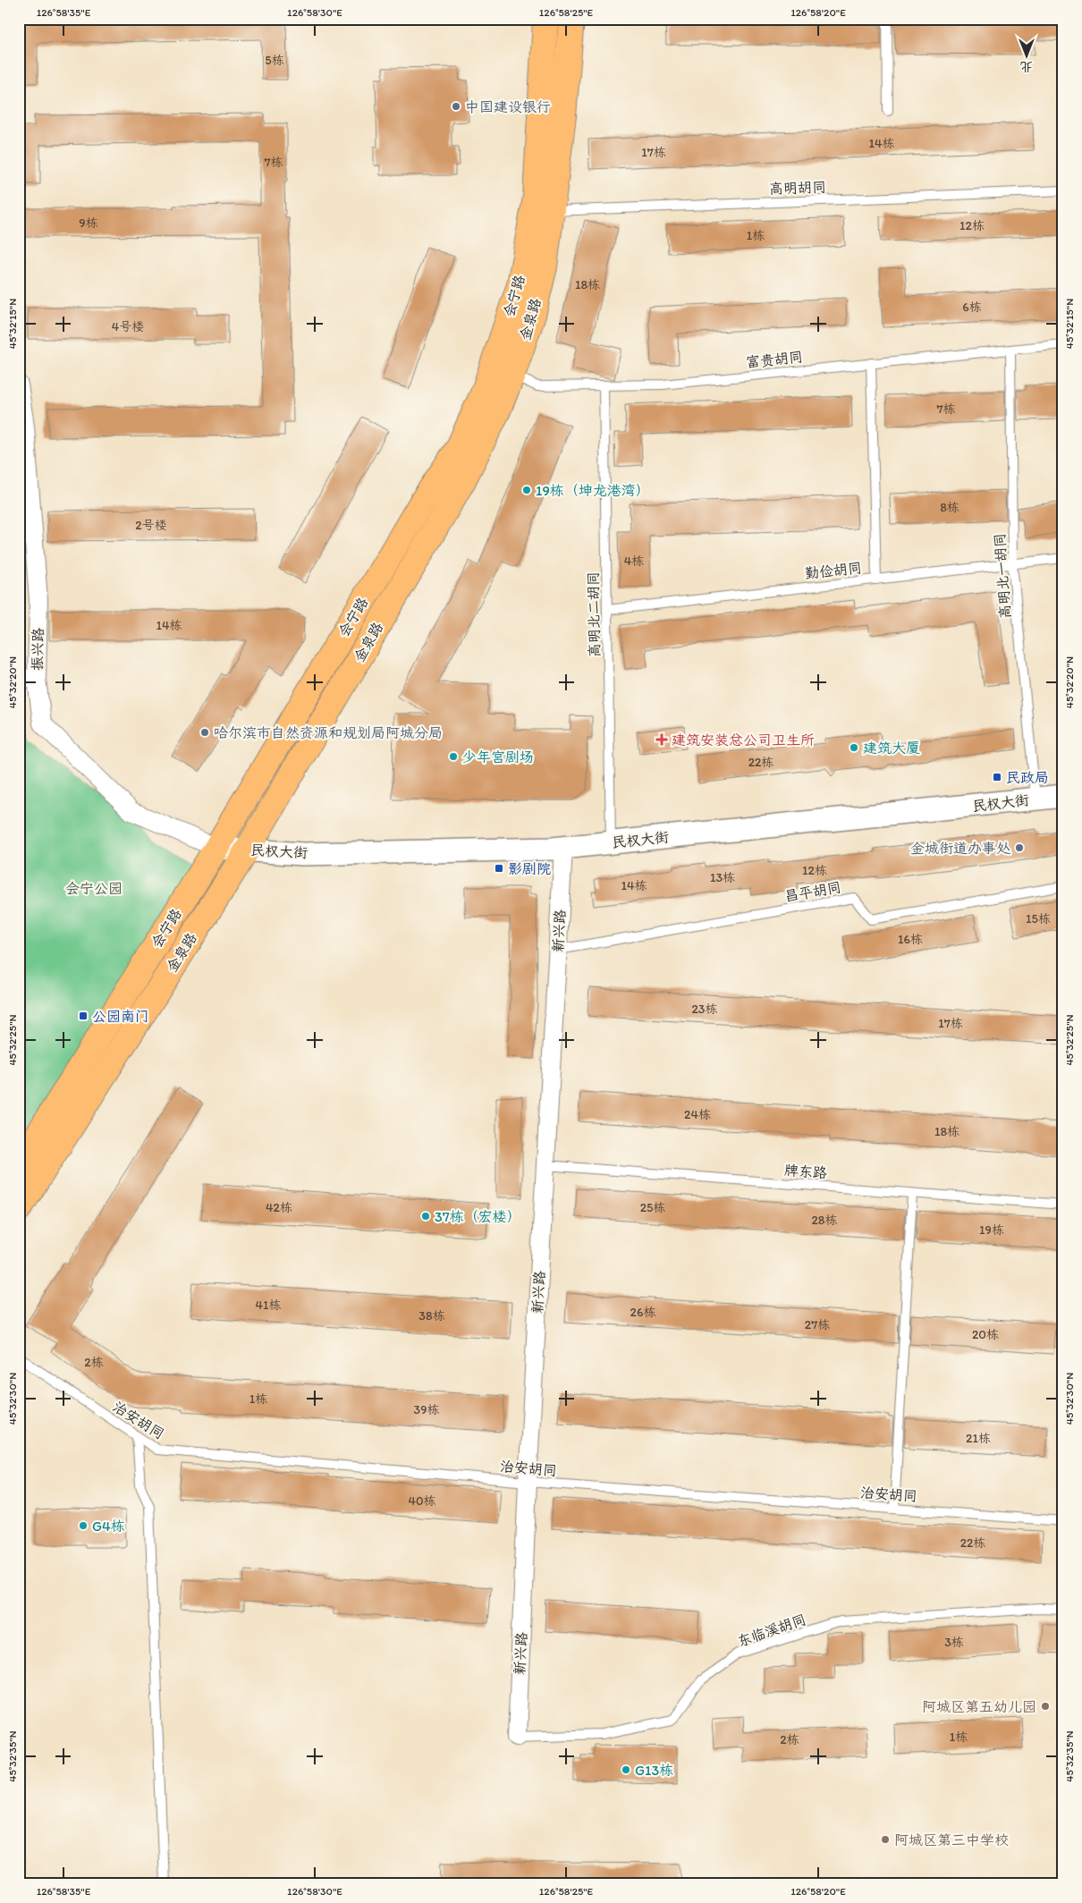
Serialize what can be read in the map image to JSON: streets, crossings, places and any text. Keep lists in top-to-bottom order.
{
  "streets": {
    "main road": ["会宁路", "金泉路"],
    "street": ["振兴路", "民权大街", "新兴路"],
    "lane": [
      "高明胡同",
      "富贵胡同",
      "勤俭胡同",
      "高明北一胡同",
      "高明北二胡同",
      "昌平胡同",
      "牌东路",
      "治安胡同",
      "东临溪胡同"
    ]
  },
  "crossings": [
    ["高明胡同", "会宁路"],
    ["会宁路", "金泉路"],
    ["会宁路", "富贵胡同"],
    ["会宁路", "振兴路"],
    ["会宁路", "民权大街"],
    ["金泉路", "富贵胡同"],
    ["金泉路", "民权大街"],
    ["富贵胡同", "高明北一胡同"],
    ["富贵胡同", "高明北二胡同"],
    ["勤俭胡同", "高明北一胡同"],
    ["勤俭胡同", "高明北二胡同"],
    ["高明北一胡同", "民权大街"],
    ["高明北二胡同", "民权大街"],
    ["振兴路", "民权大街"],
    ["民权大街", "新兴路"],
    ["昌平胡同", "新兴路"],
    ["新兴路", "牌东路"],
    ["新兴路", "治安胡同"],
    ["新兴路", "东临溪胡同"]
  ],
  "parks": ["会宁公园"],
  "places": {
    "other": [
      "中国建设银行",
      "19栋（坤龙港湾）",
      "哈尔滨市自然资源和规划局阿城分局",
      "建筑大厦",
      "少年宫剧场",
      "金城街道办事处",
      "37栋（宏楼）",
      "G4栋",
      "阿城区第五幼儿园",
      "G13栋",
      "阿城区第三中学校"
    ],
    "health": ["建筑安装总公司卫生所"],
    "transit": ["民政局", "影剧院", "公园南门"]
  },
  "house_numbers": [
    "5栋",
    "14栋",
    "17栋",
    "7栋",
    "9栋",
    "12栋",
    "1栋",
    "18栋",
    "6栋",
    "4号楼",
    "7栋",
    "8栋",
    "2号楼",
    "4栋",
    "14栋",
    "22栋",
    "12栋",
    "13栋",
    "14栋",
    "15栋",
    "16栋",
    "23栋",
    "17栋",
    "24栋",
    "18栋",
    "42栋",
    "25栋",
    "28栋",
    "19栋",
    "41栋",
    "26栋",
    "38栋",
    "27栋",
    "20栋",
    "2栋",
    "1栋",
    "39栋",
    "21栋",
    "40栋",
    "22栋",
    "3栋",
    "1栋",
    "2栋"
  ],
  "north": "bottom",
  "coordinates": [
    "126°58'35\"E",
    "126°58'30\"E",
    "126°58'25\"E",
    "126°58'20\"E",
    "45°32'15\"N",
    "45°32'20\"N",
    "45°32'25\"N",
    "45°32'30\"N",
    "45°32'35\"N"
  ]
}
